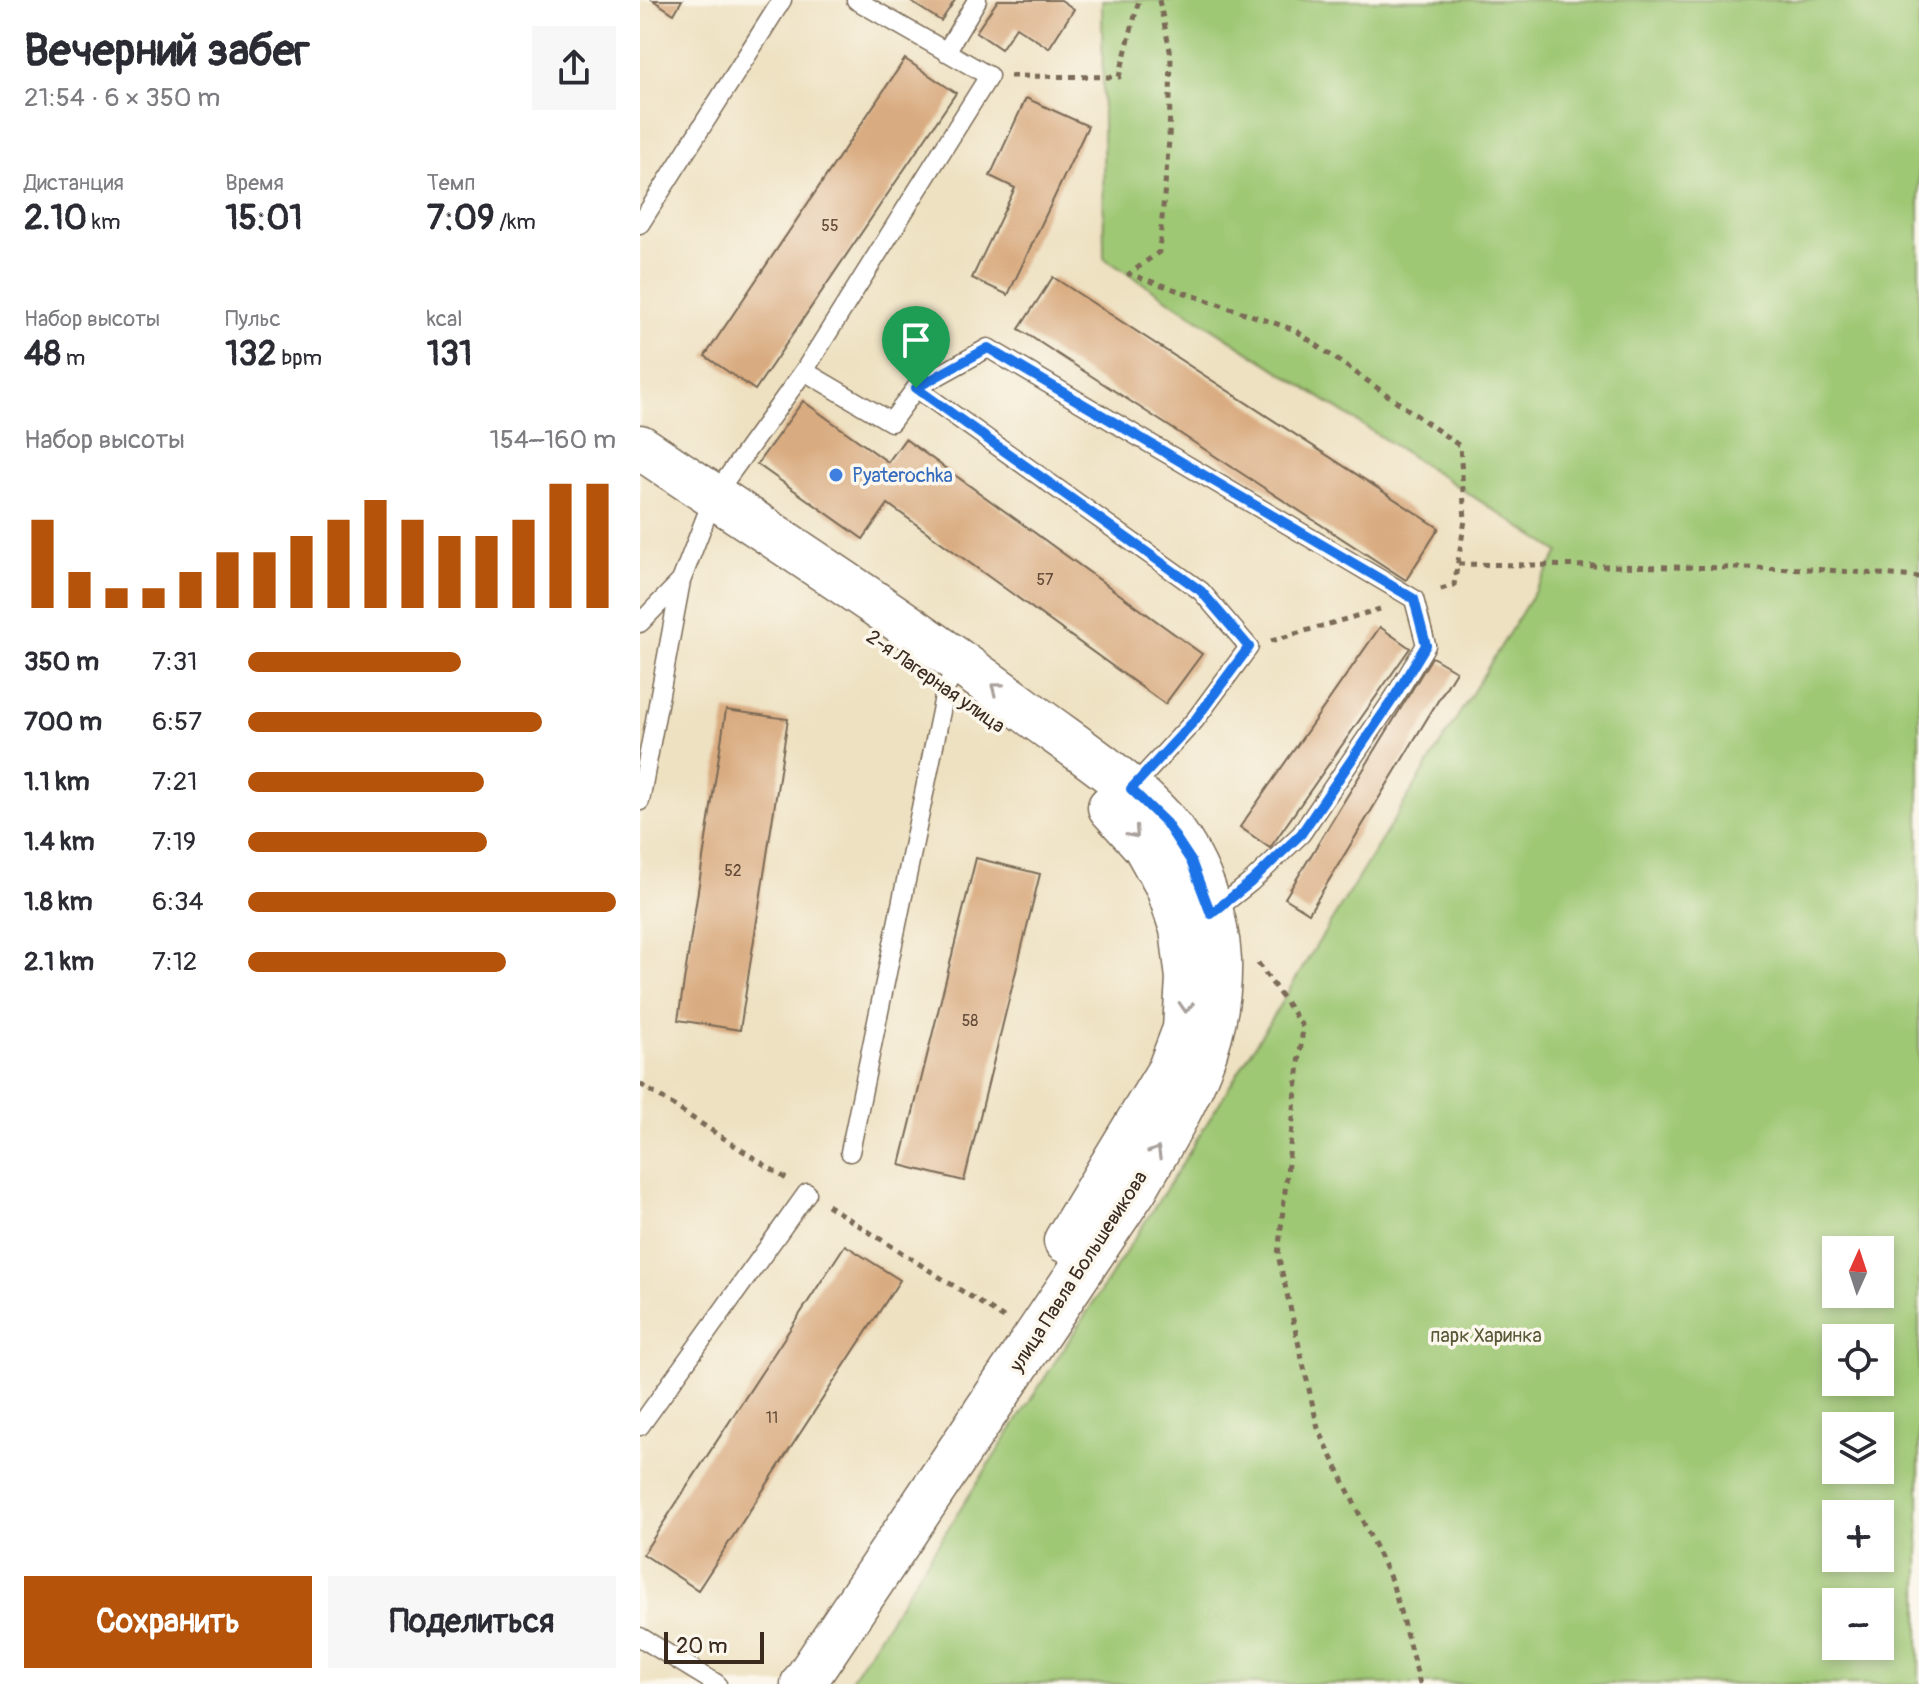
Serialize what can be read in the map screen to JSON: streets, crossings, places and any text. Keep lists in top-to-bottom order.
{
  "streets": {
    "main road": ["2-я Лагерная улица", "улица Павла Большевикова"]
  },
  "crossings": [
    ["2-я Лагерная улица", "улица Павла Большевикова"]
  ],
  "parks": ["парк Харинка"],
  "places": ["Pyaterochka"],
  "house_numbers": [
    "55",
    "57",
    "52",
    "58",
    "11"
  ],
  "scale_bar": "20 m",
  "north": "top",
  "page": {
    "heading": ["Вечерний забег", "21:54 · 6 × 350 m"],
    "stats": [
      ["Дистанция", "2.10 km"],
      ["Время", "15:01"],
      ["Темп", "7:09 /km"],
      ["Набор высоты", "48 m"],
      ["Пульс", "132 bpm"],
      ["kcal", "131"]
    ],
    "chart": ["Набор высоты", "154–160 m"],
    "list": [
      {
        "name": "350 m",
        "note": "7:31"
      },
      {
        "name": "700 m",
        "note": "6:57"
      },
      {
        "name": "1.1 km",
        "note": "7:21"
      },
      {
        "name": "1.4 km",
        "note": "7:19"
      },
      {
        "name": "1.8 km",
        "note": "6:34"
      },
      {
        "name": "2.1 km",
        "note": "7:12"
      }
    ],
    "map_buttons": ["+", "−"],
    "buttons": ["Сохранить", "Поделиться"],
    "scale": "20 m"
  }
}
